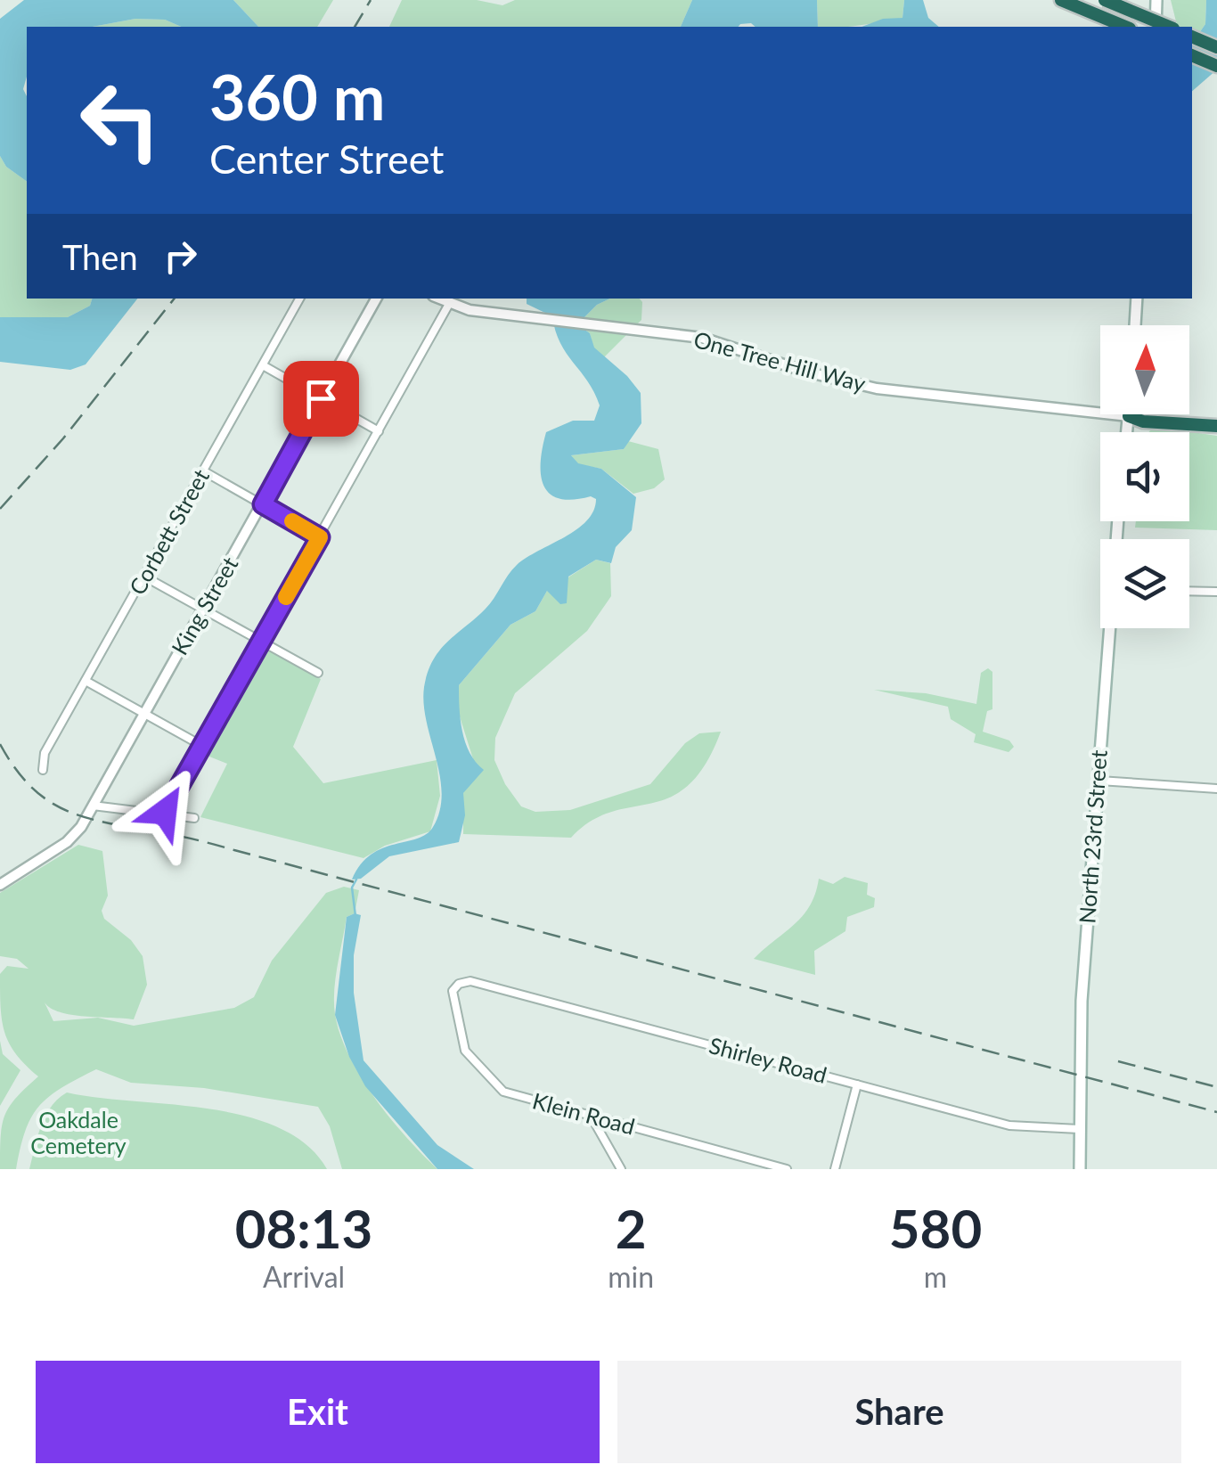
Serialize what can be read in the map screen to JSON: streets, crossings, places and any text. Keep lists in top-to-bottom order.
{
  "streets": {
    "main road": ["North 23rd Street"],
    "street": [
      "One Tree Hill Way",
      "Corbett Street",
      "King Street",
      "Shirley Road",
      "Klein Road"
    ]
  },
  "crossings": [
    ["North 23rd Street", "Shirley Road"],
    ["Shirley Road", "Klein Road"]
  ],
  "parks": ["Oakdale Cemetery"],
  "north": "top",
  "page": {
    "turn": ["360 m", "Center Street"],
    "then": "Then",
    "eta": [
      "08:13",
      "Arrival",
      "2",
      "min",
      "580",
      "m"
    ],
    "buttons": ["Exit", "Share"]
  }
}
